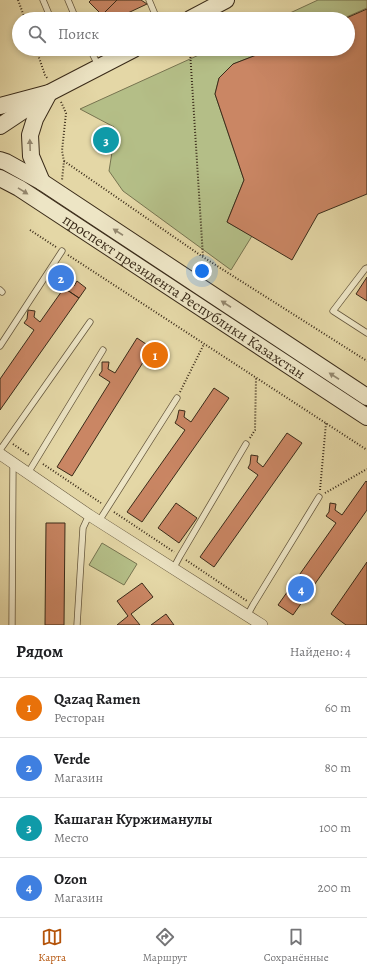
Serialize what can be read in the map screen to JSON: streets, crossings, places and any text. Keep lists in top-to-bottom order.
{
  "streets": {
    "main road": ["проспект президента Республики Казахстан"]
  },
  "page": {
    "search": "Поиск",
    "pins": [
      "3",
      "2",
      "1",
      "4"
    ],
    "heading": ["Рядом", "Найдено: 4"],
    "list": [
      {
        "mark": "1",
        "name": "Qazaq Ramen",
        "note": "Ресторан",
        "value": "60 m"
      },
      {
        "mark": "2",
        "name": "Verde",
        "note": "Магазин",
        "value": "80 m"
      },
      {
        "mark": "3",
        "name": "Кашаган Куржиманулы",
        "note": "Место",
        "value": "100 m"
      },
      {
        "mark": "4",
        "name": "Ozon",
        "note": "Магазин",
        "value": "200 m"
      }
    ],
    "nav": ["Карта", "Маршрут", "Сохранённые"]
  }
}
